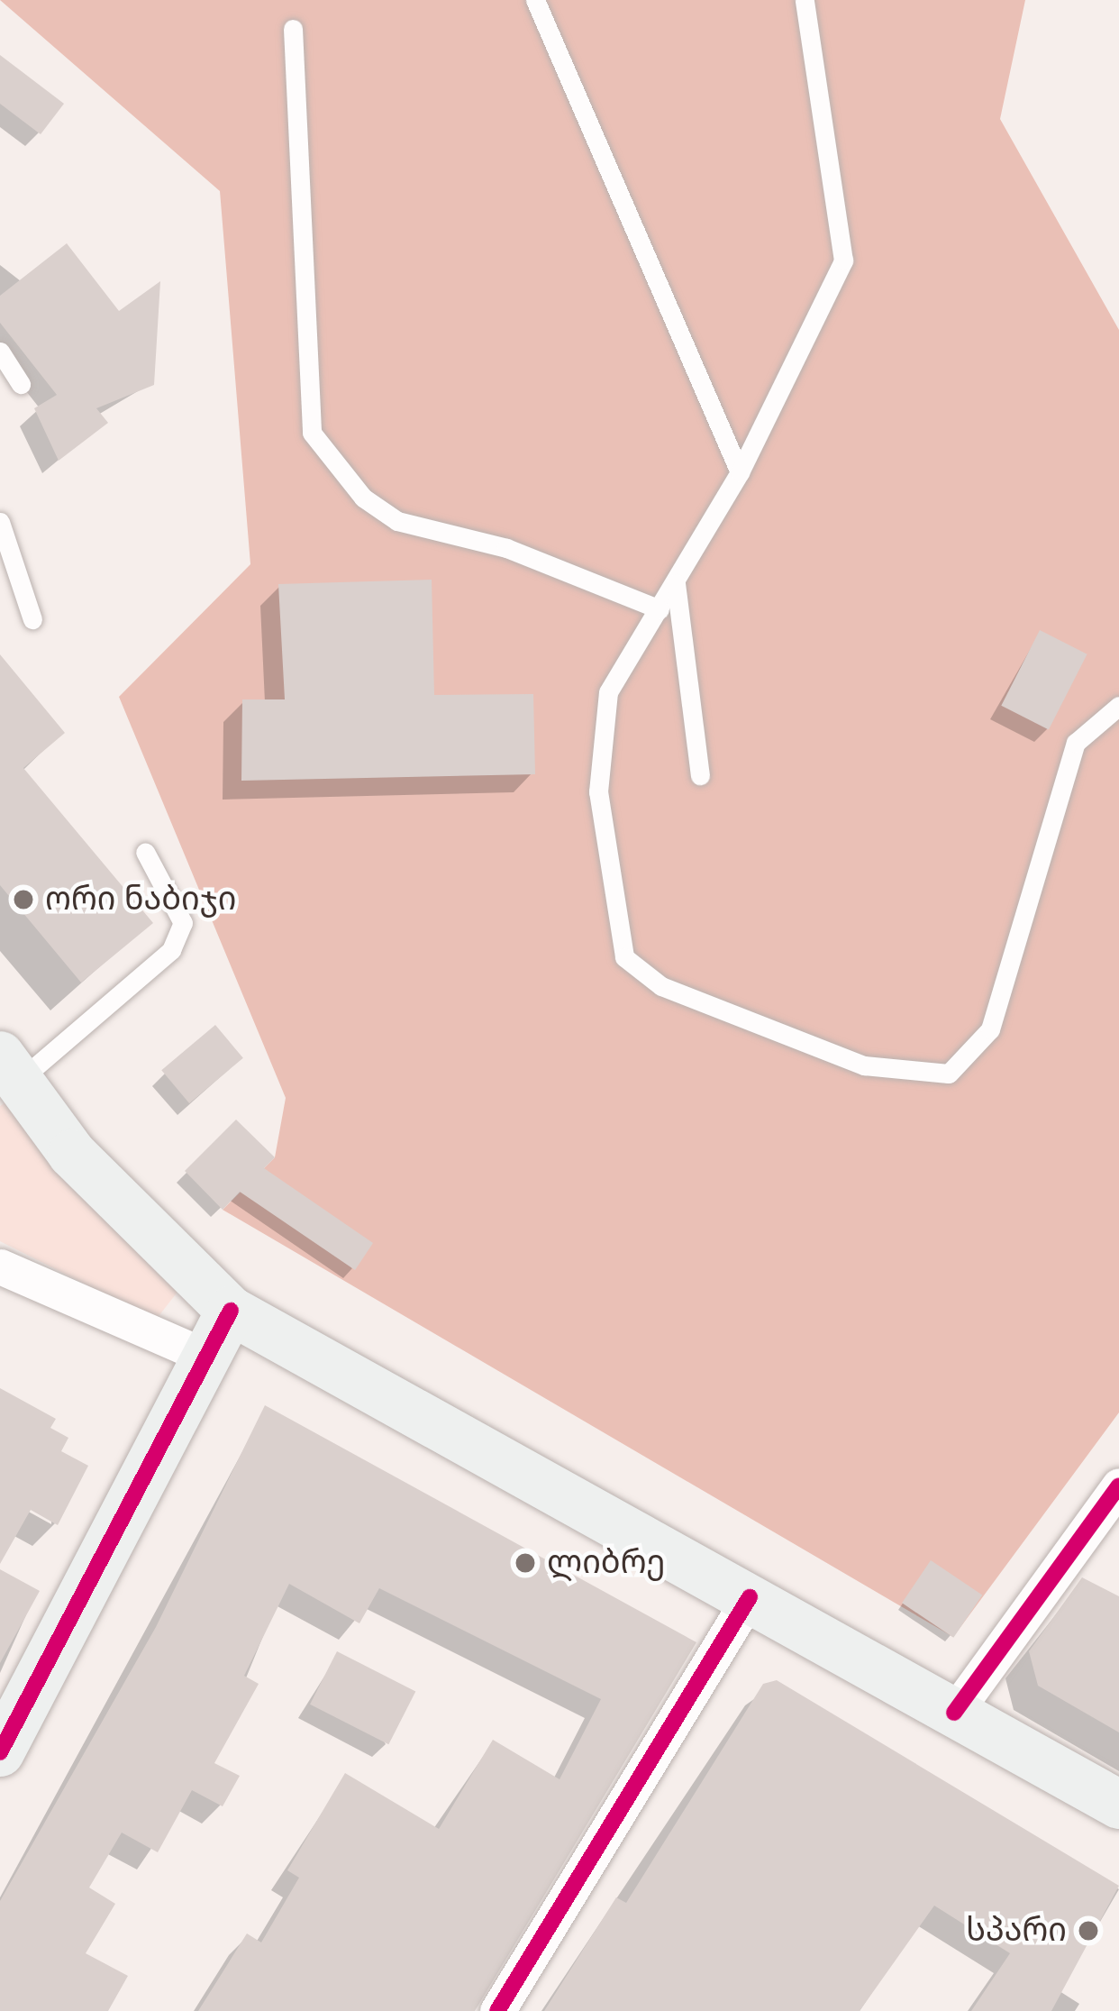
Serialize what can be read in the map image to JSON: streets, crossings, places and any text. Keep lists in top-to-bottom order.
{
  "places": ["ორი ნაბიჯი", "ლიბრე", "სპარი"]
}
